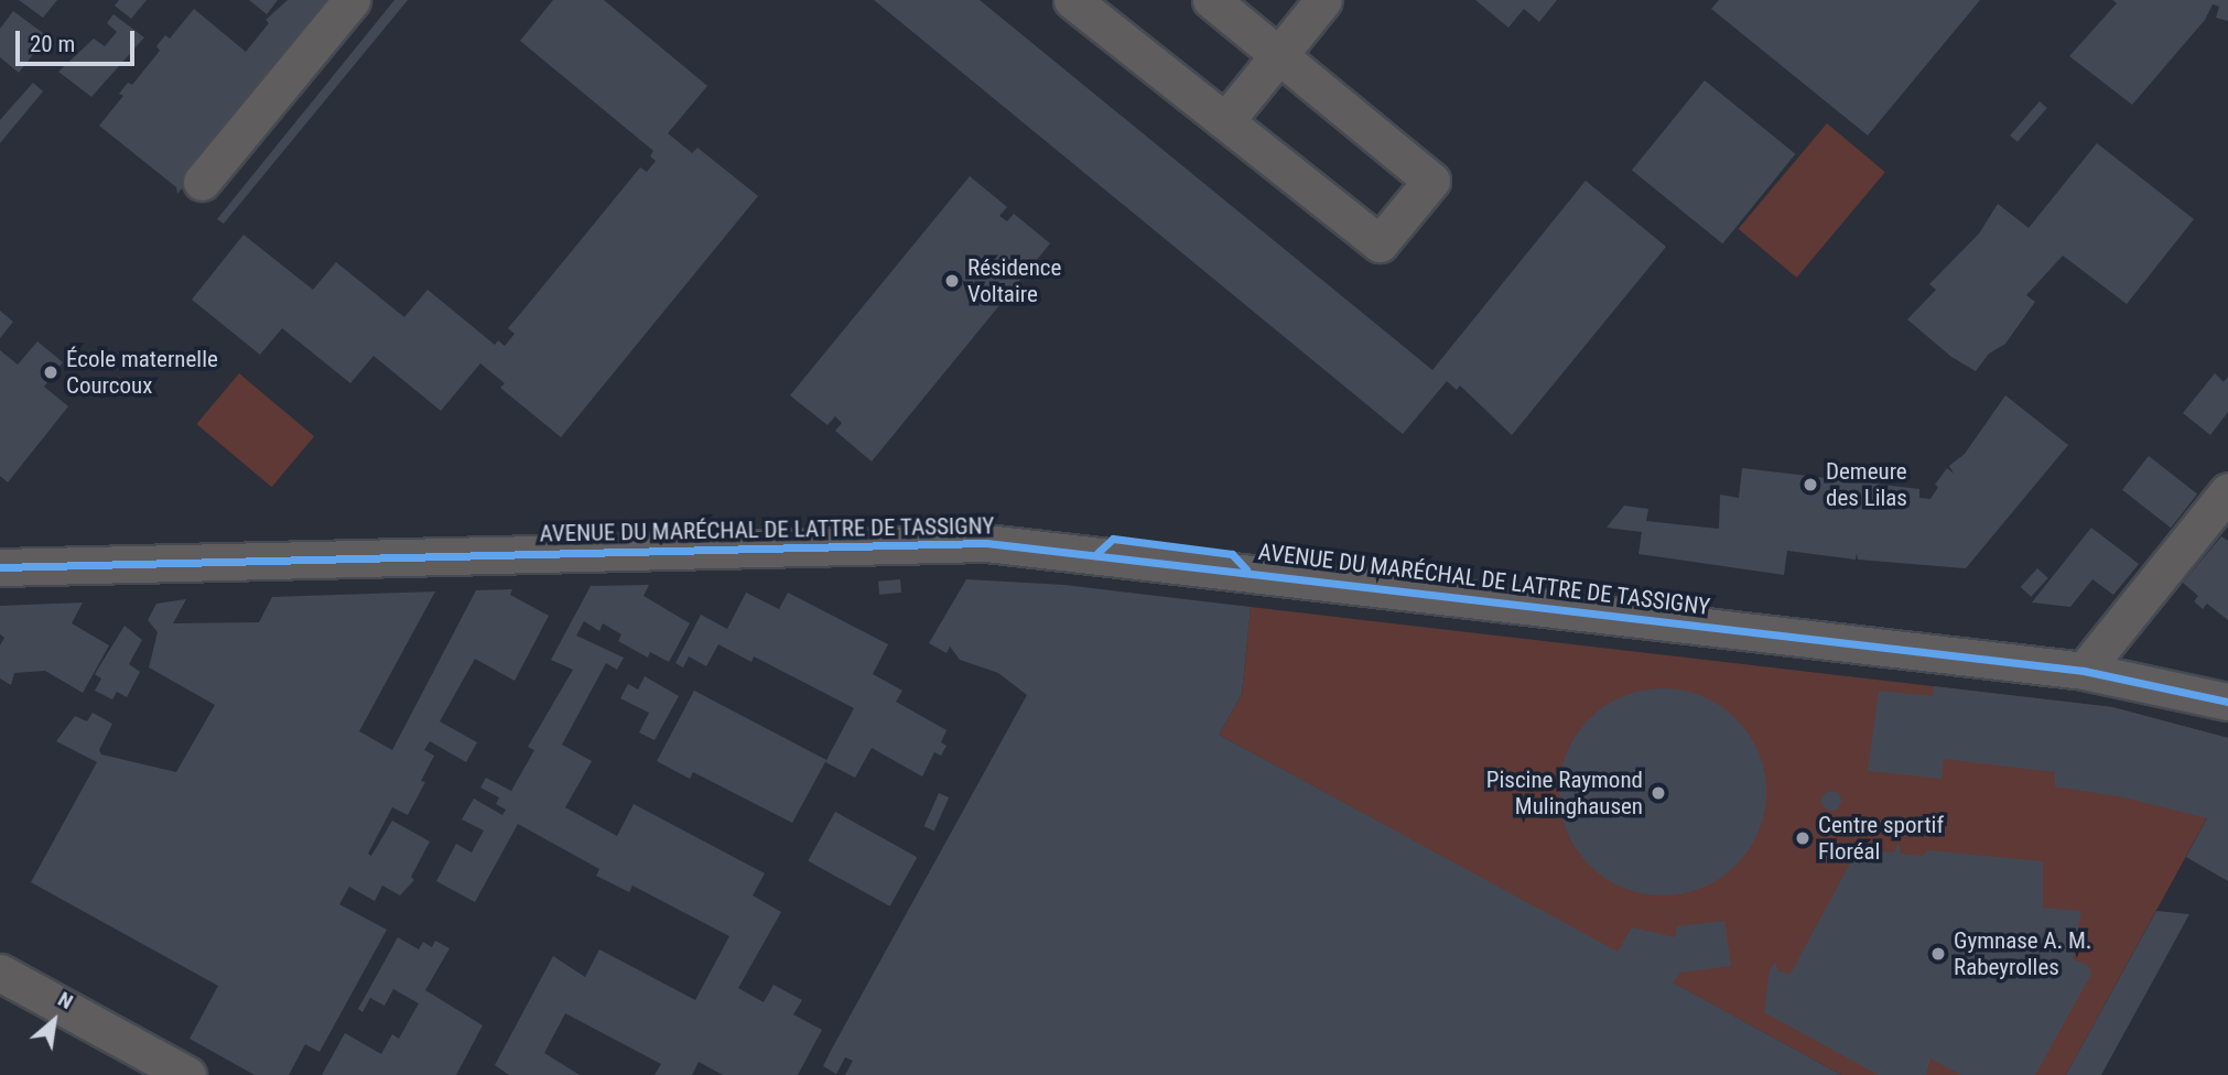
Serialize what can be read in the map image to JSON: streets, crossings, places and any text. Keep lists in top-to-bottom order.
{
  "streets": {
    "street": ["AVENUE DU MARÉCHAL DE LATTRE DE TASSIGNY"]
  },
  "places": [
    "Résidence Voltaire",
    "École maternelle Courcoux",
    "Demeure des Lilas",
    "Piscine Raymond Mulinghausen",
    "Centre sportif Floréal",
    "Gymnase A. M. Rabeyrolles"
  ],
  "scale_bar": "20 m",
  "north": "top right"
}
